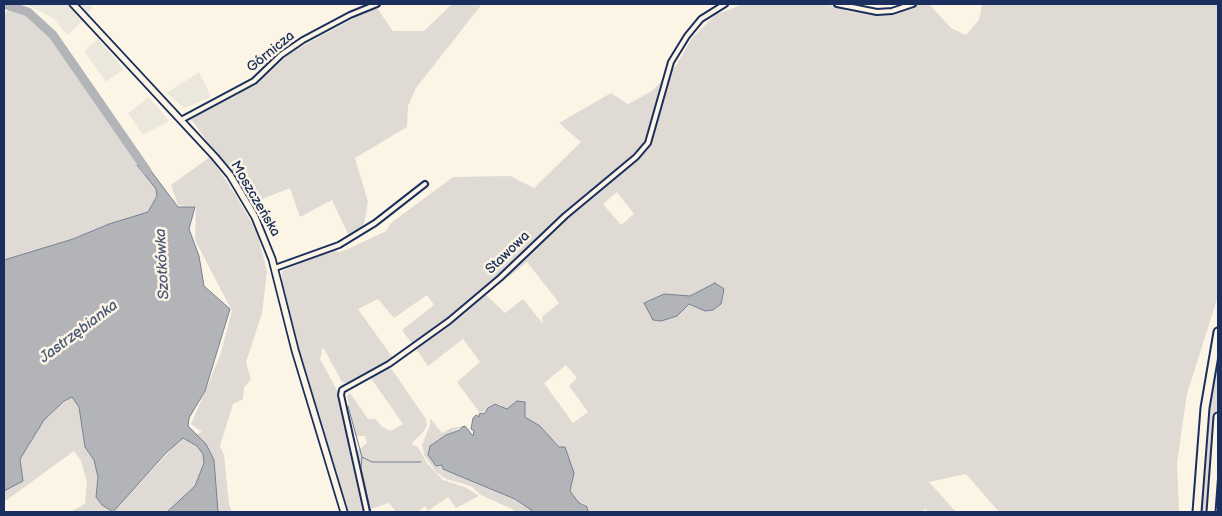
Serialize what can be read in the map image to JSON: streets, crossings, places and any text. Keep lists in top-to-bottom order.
{
  "streets": {
    "street": ["Górnicza", "Moszczeńska", "Stawowa"]
  },
  "crossings": [
    ["Górnicza", "Moszczeńska"]
  ],
  "water": ["Szotkówka", "Jastrzębianka"]
}
